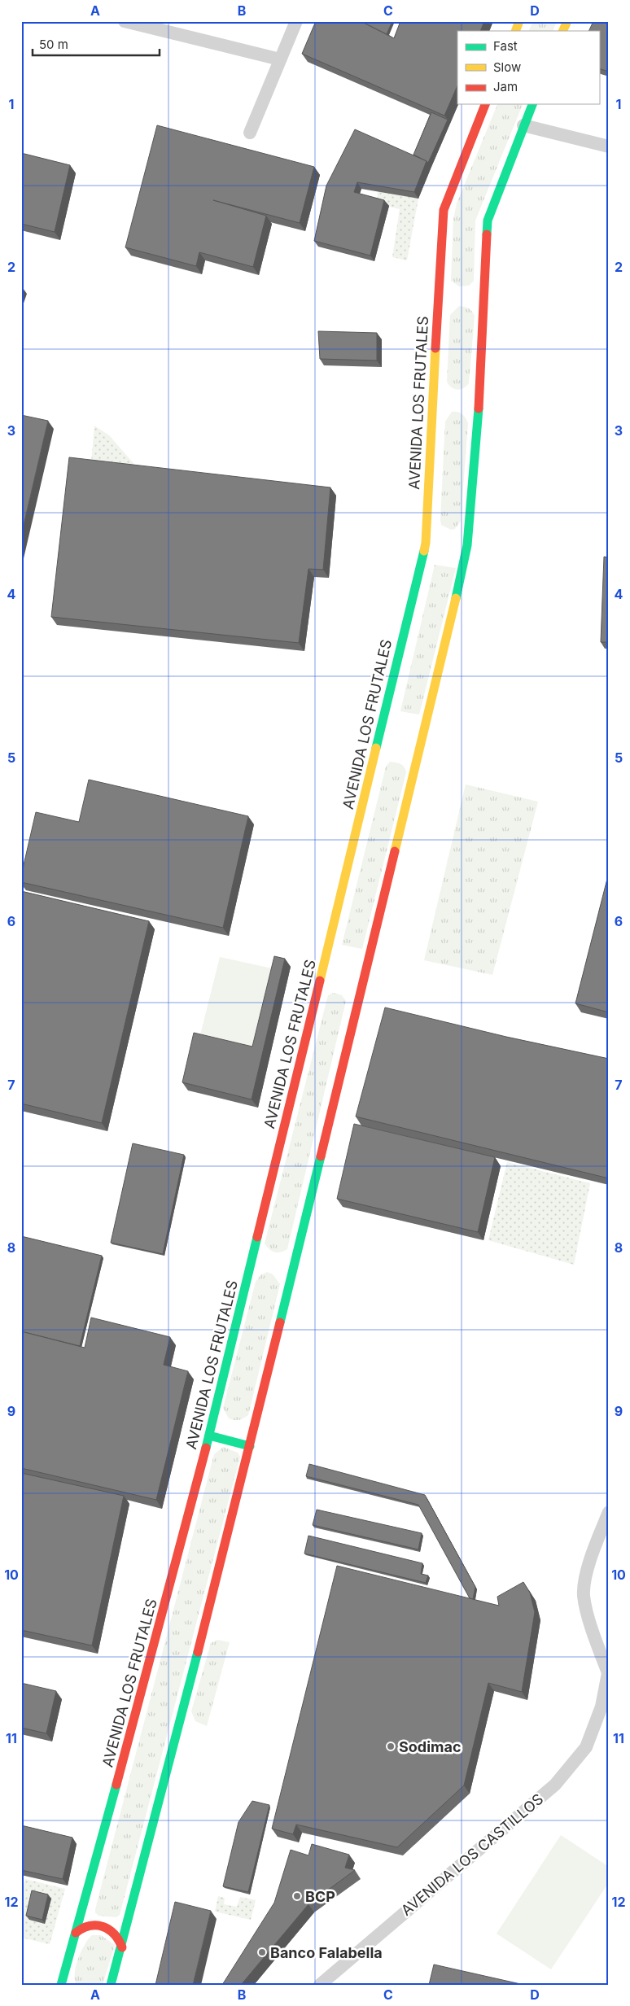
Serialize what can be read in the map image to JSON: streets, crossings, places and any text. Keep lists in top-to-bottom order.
{
  "streets": {
    "main road": ["AVENIDA LOS FRUTALES"],
    "street": ["AVENIDA LOS CASTILLOS"]
  },
  "places": ["Sodimac", "BCP", "Banco Falabella"],
  "legend": ["Fast", "Slow", "Jam"],
  "scale_bar": "50 m",
  "grid": {
    "columns": [
      "A",
      "B",
      "C",
      "D"
    ],
    "rows": [
      "1",
      "2",
      "3",
      "4",
      "5",
      "6",
      "7",
      "8",
      "9",
      "10",
      "11",
      "12"
    ]
  }
}
